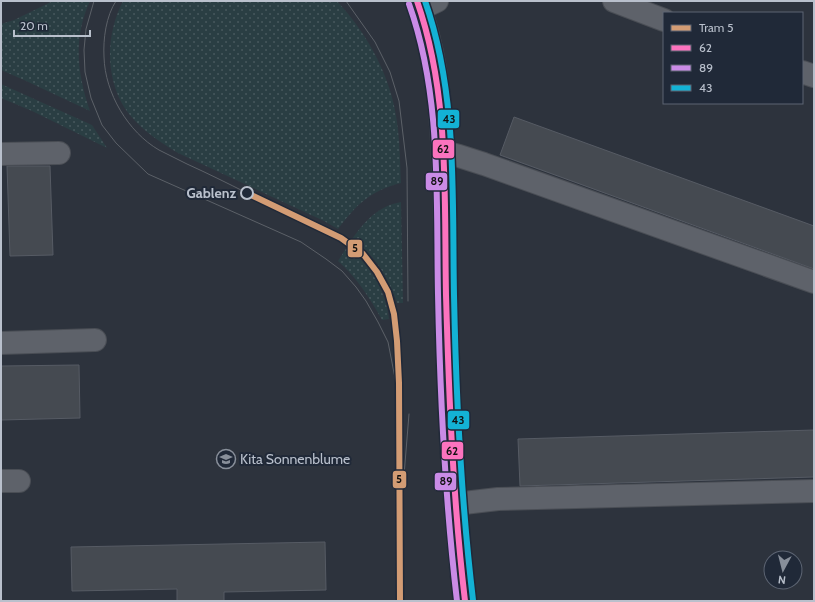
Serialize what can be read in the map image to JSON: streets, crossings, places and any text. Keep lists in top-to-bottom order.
{
  "places": {
    "other": ["Gablenz"],
    "school or university": ["Kita Sonnenblume"]
  },
  "lines": [
    "transit line 62",
    "transit line 43",
    "transit line 89",
    "tram line 5"
  ],
  "legend": [
    "Tram 5",
    "62",
    "89",
    "43"
  ],
  "scale_bar": "20 m",
  "north": "bottom"
}
